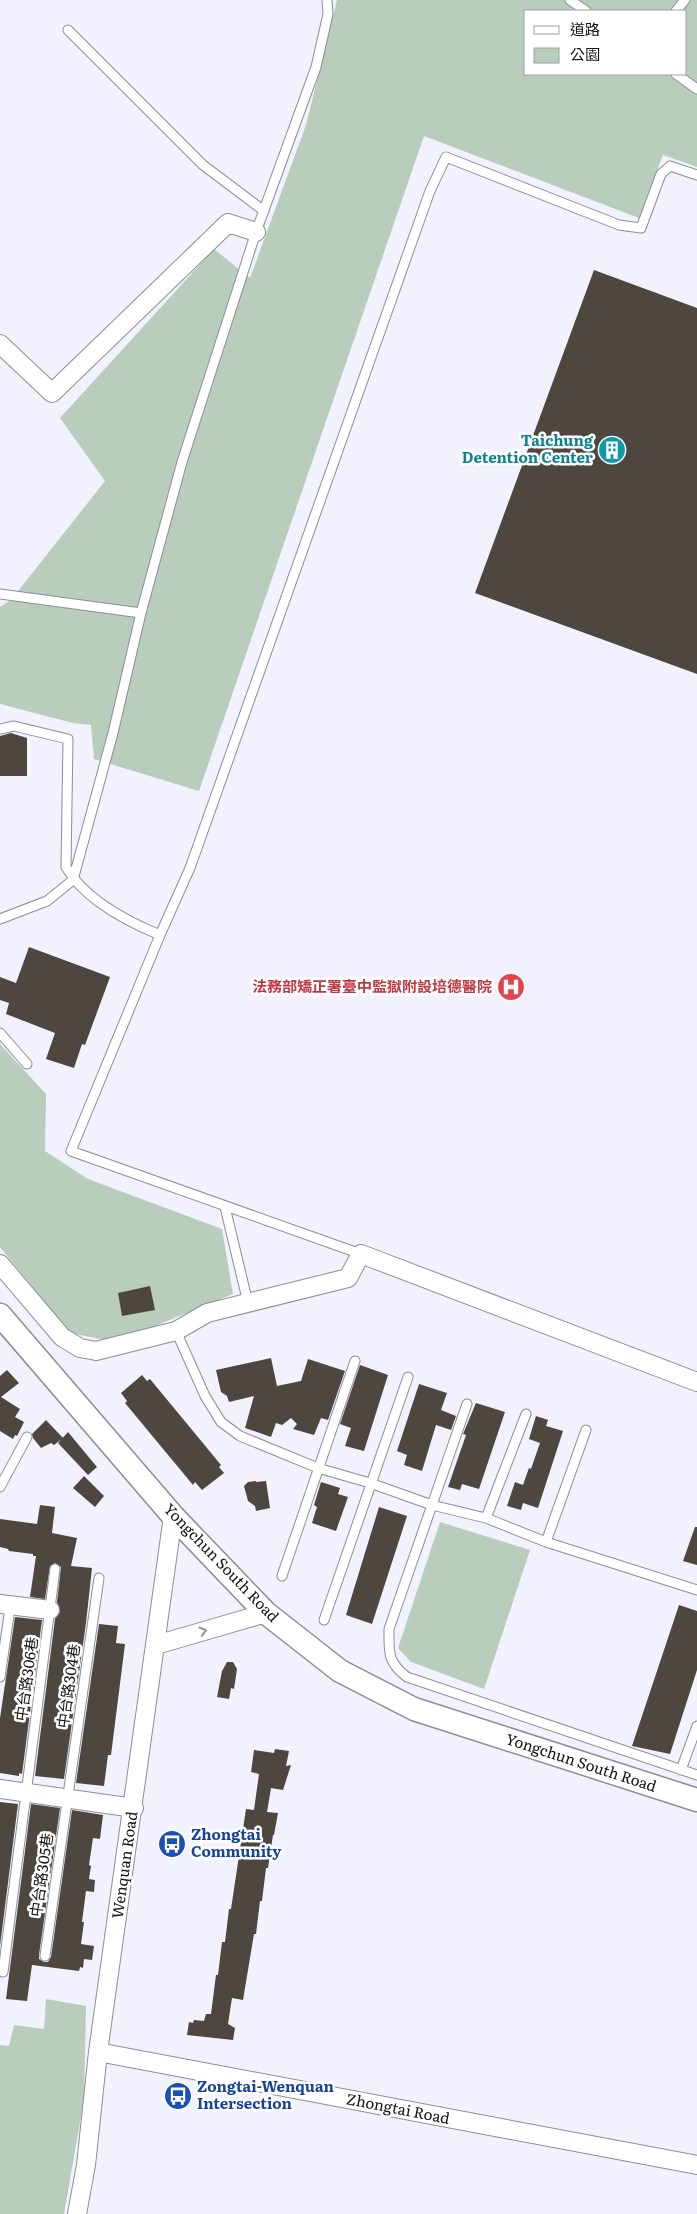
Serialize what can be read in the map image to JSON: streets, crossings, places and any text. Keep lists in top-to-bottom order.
{
  "streets": {
    "street": ["Yongchun South Road", "Wenquan Road", "Zhongtai Road"],
    "lane": ["中台路306巷", "中台路304巷", "中台路305巷"]
  },
  "crossings": [
    ["Yongchun South Road", "Wenquan Road"],
    ["中台路304巷", "中台路305巷"],
    ["Wenquan Road", "Zhongtai Road"]
  ],
  "places": {
    "building": ["Taichung Detention Center"],
    "hospital": ["法務部矯正署臺中監獄附設培德醫院"],
    "bus stop": ["Zhongtai Community", "Zongtai-Wenquan Intersection"]
  },
  "legend": ["道路", "公園"]
}
